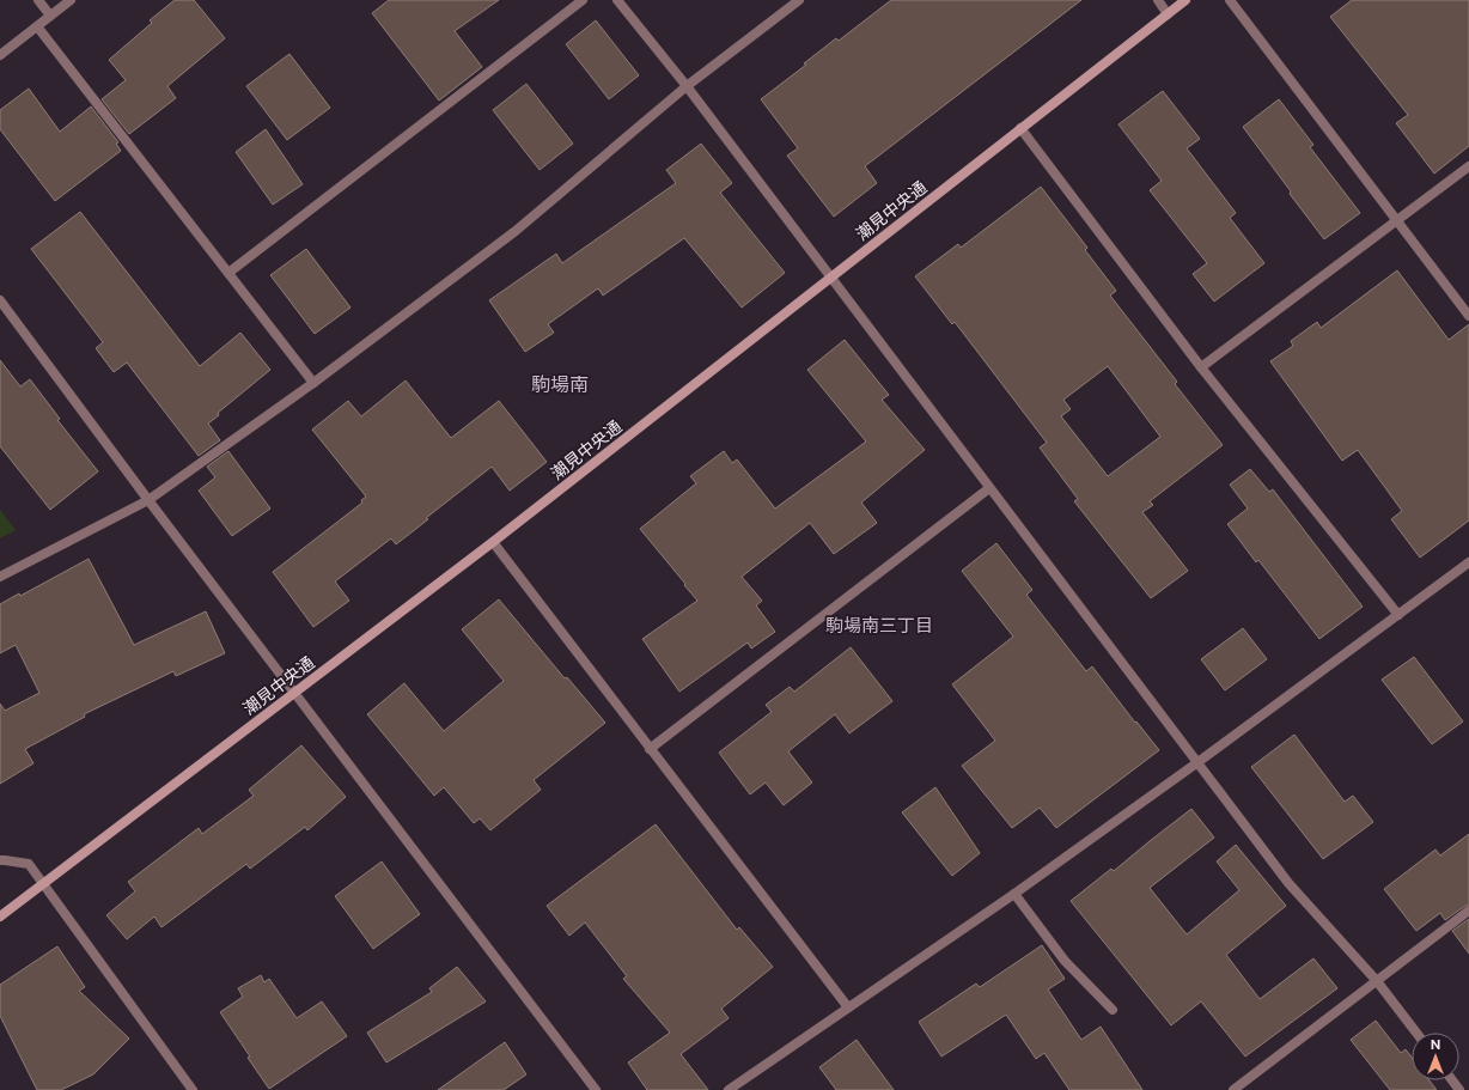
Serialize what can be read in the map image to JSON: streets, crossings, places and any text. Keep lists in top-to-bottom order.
{
  "streets": {
    "street": ["潮見中央通"]
  },
  "districts": ["駒場南", "駒場南三丁目"],
  "north": "top"
}
